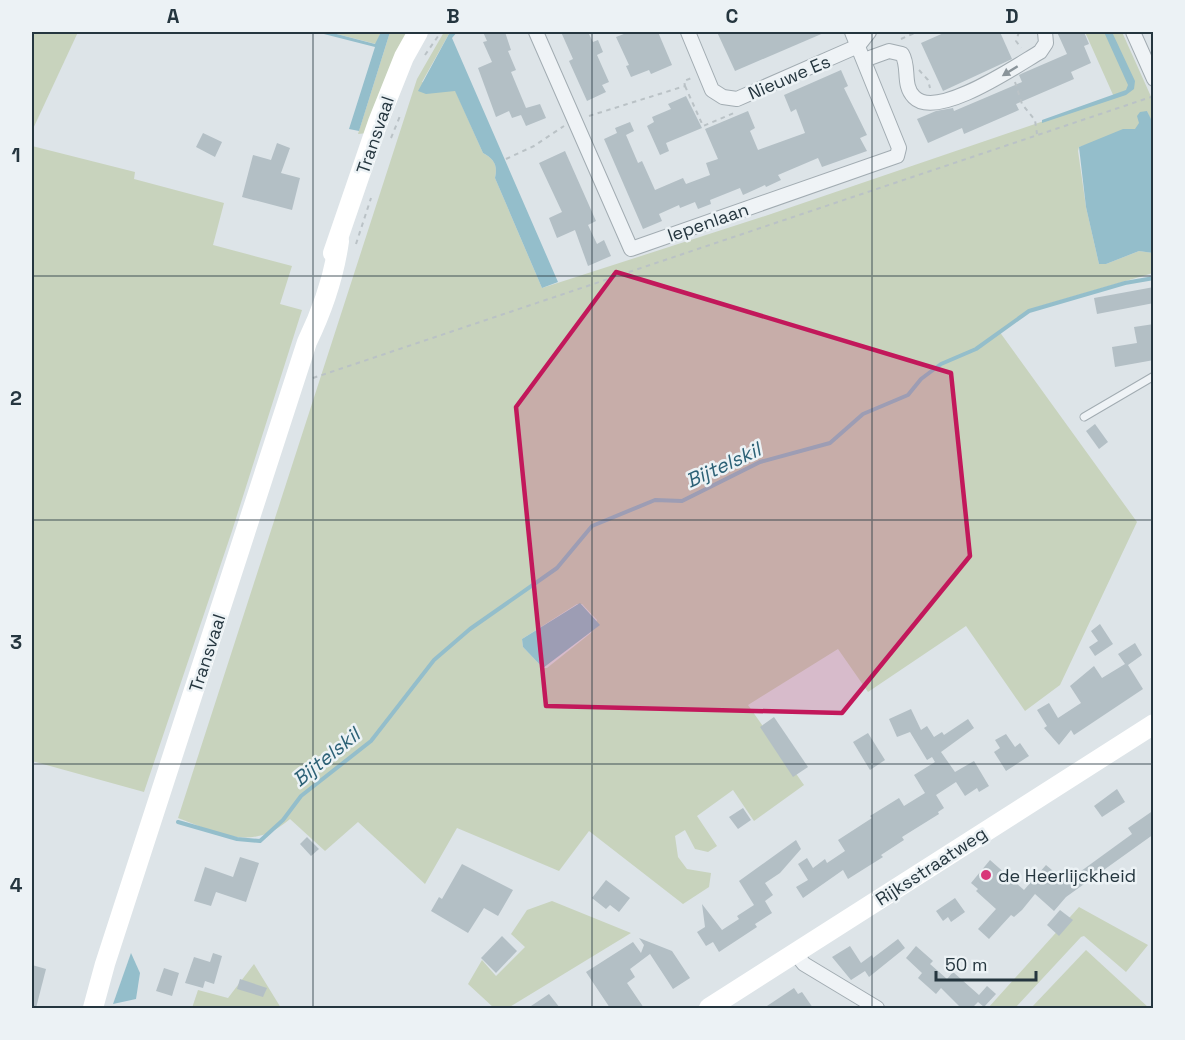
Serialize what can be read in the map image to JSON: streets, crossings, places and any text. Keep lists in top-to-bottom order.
{
  "streets": {
    "street": [
      "Nieuwe Es",
      "Transvaal",
      "Iepenlaan",
      "Rijksstraatweg"
    ]
  },
  "crossings": [
    ["Nieuwe Es", "Iepenlaan"]
  ],
  "water": ["Bijtelskil"],
  "places": ["de Heerlijckheid"],
  "scale_bar": "50 m",
  "grid": {
    "columns": [
      "A",
      "B",
      "C",
      "D"
    ],
    "rows": [
      "1",
      "2",
      "3",
      "4"
    ]
  }
}
